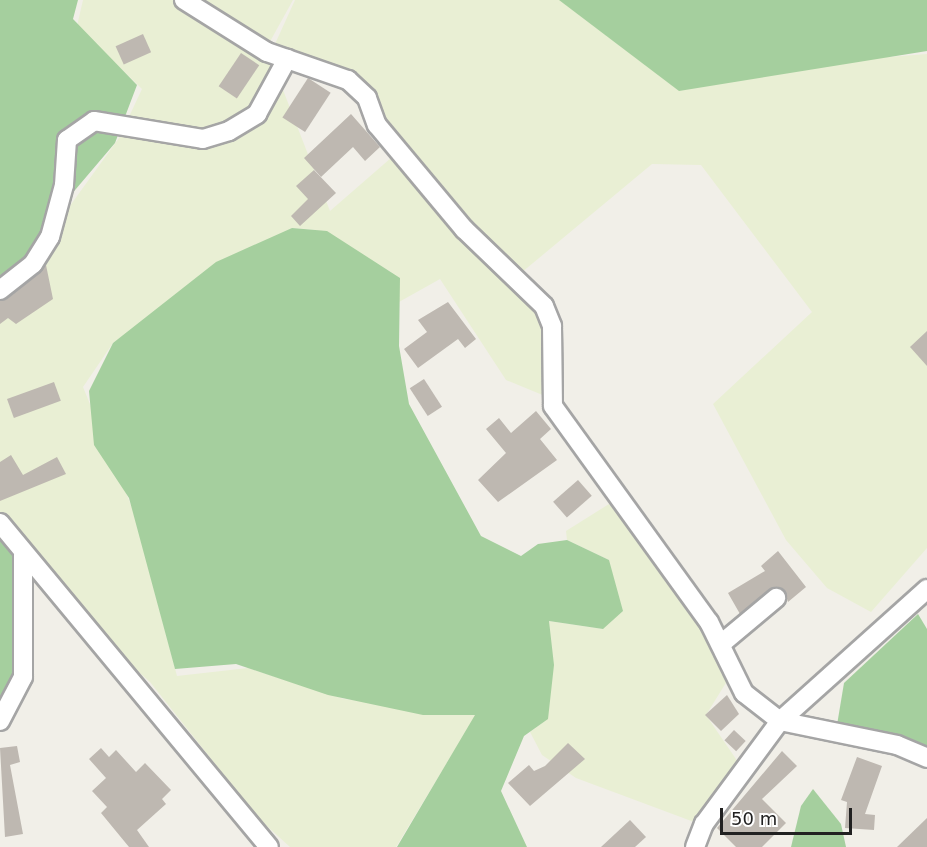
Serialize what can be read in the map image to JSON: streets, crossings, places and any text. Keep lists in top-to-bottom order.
{
  "scale_bar": "50 m"
}
